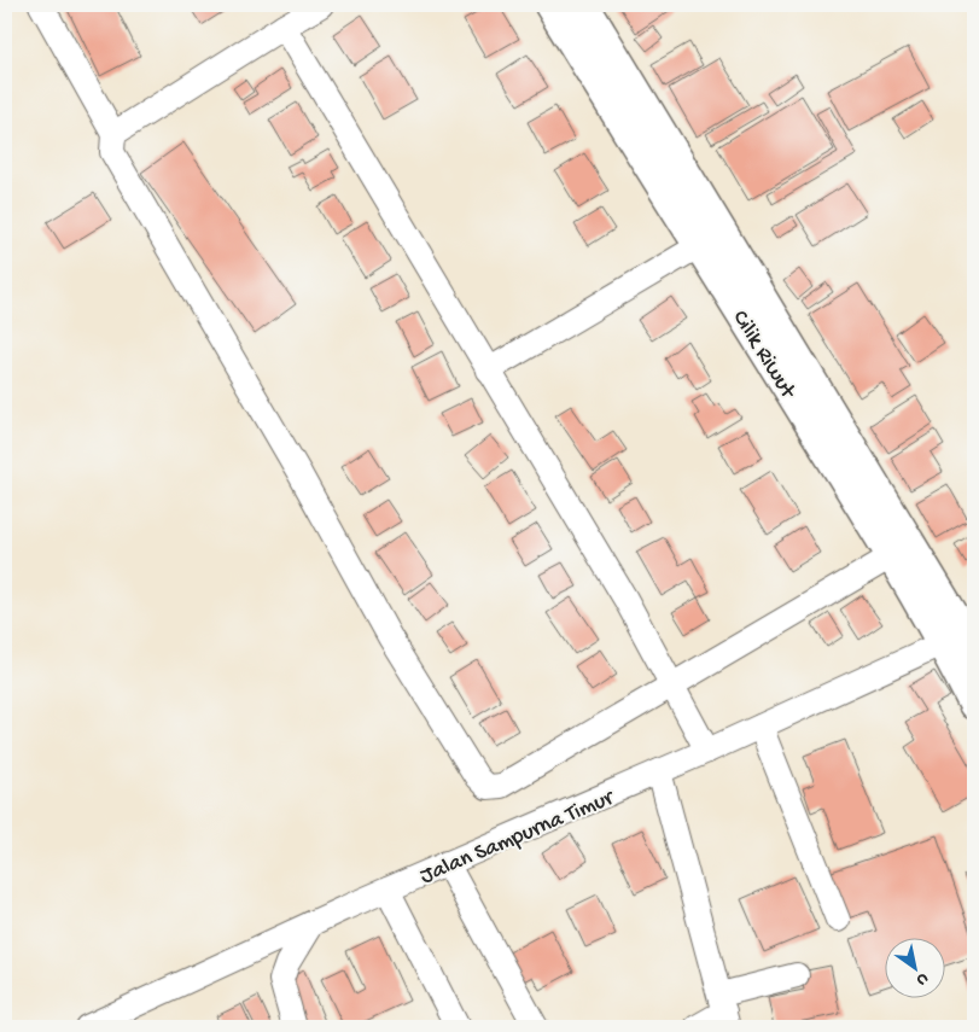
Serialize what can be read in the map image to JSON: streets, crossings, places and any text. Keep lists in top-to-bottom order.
{
  "streets": {
    "main road": ["Cilik Riwut"],
    "street": ["Jalan Sampurna Timur"]
  },
  "crossings": [
    ["Cilik Riwut", "Jalan Sampurna Timur"]
  ],
  "north": "bottom right"
}
